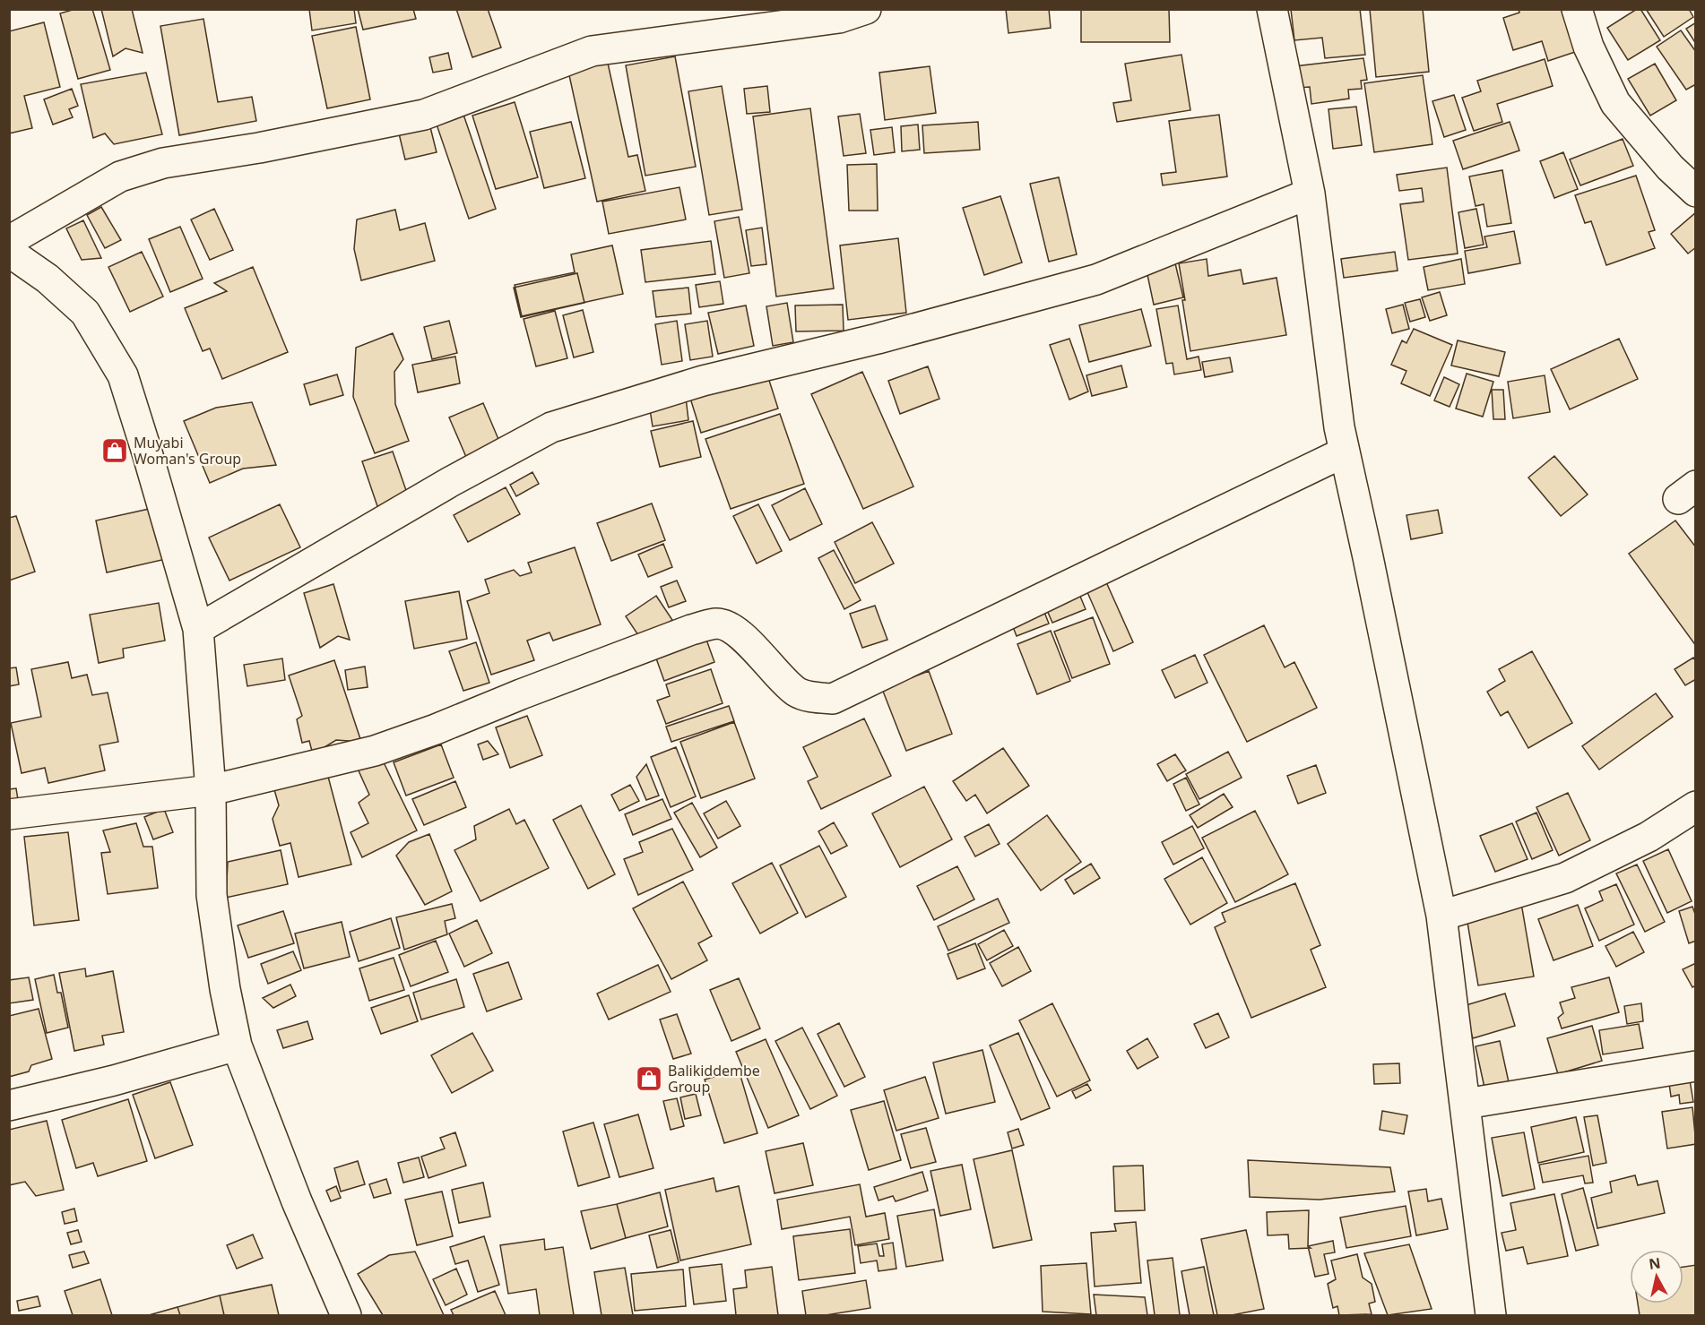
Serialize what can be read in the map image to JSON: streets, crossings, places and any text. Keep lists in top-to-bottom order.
{
  "places": {
    "shop": ["Muyabi Woman's Group", "Balikiddembe Group"]
  },
  "north": "top"
}
